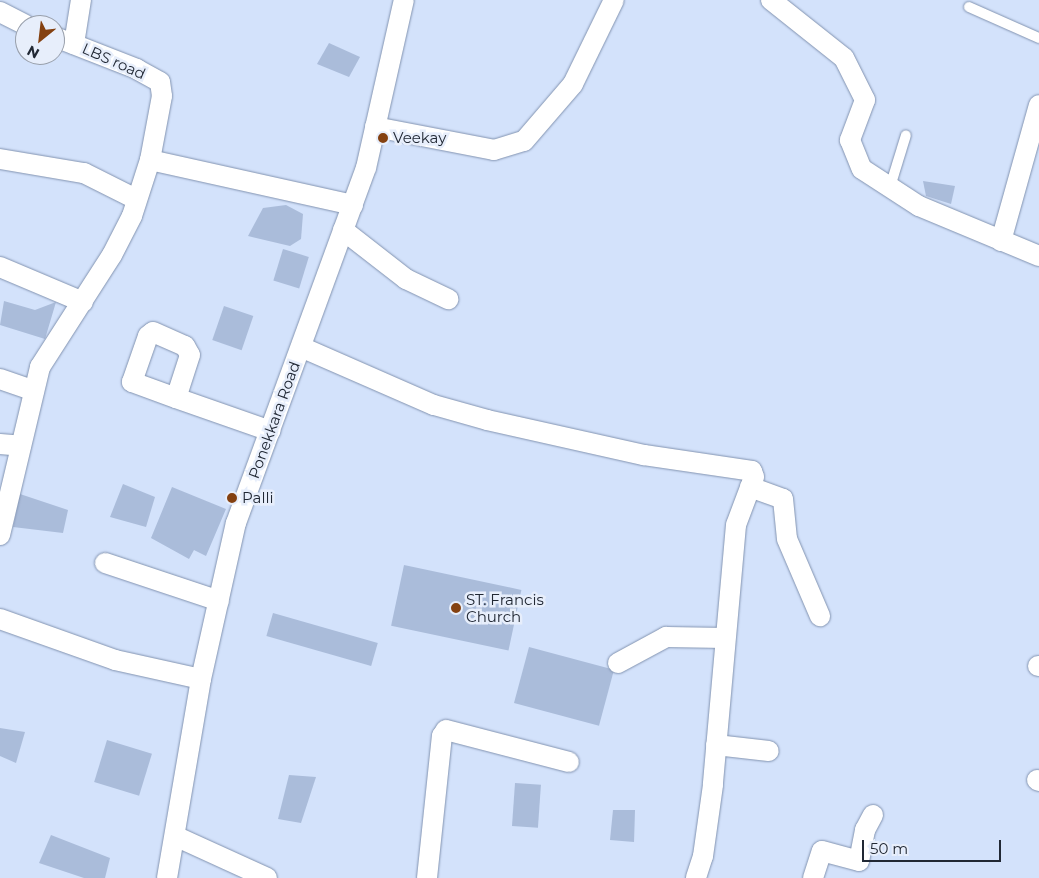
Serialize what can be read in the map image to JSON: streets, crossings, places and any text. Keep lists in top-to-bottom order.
{
  "streets": {
    "street": ["LBS road", "Ponekkara Road"]
  },
  "places": ["Veekay", "Palli", "ST. Francis Church"],
  "scale_bar": "50 m",
  "north": "bottom left"
}
